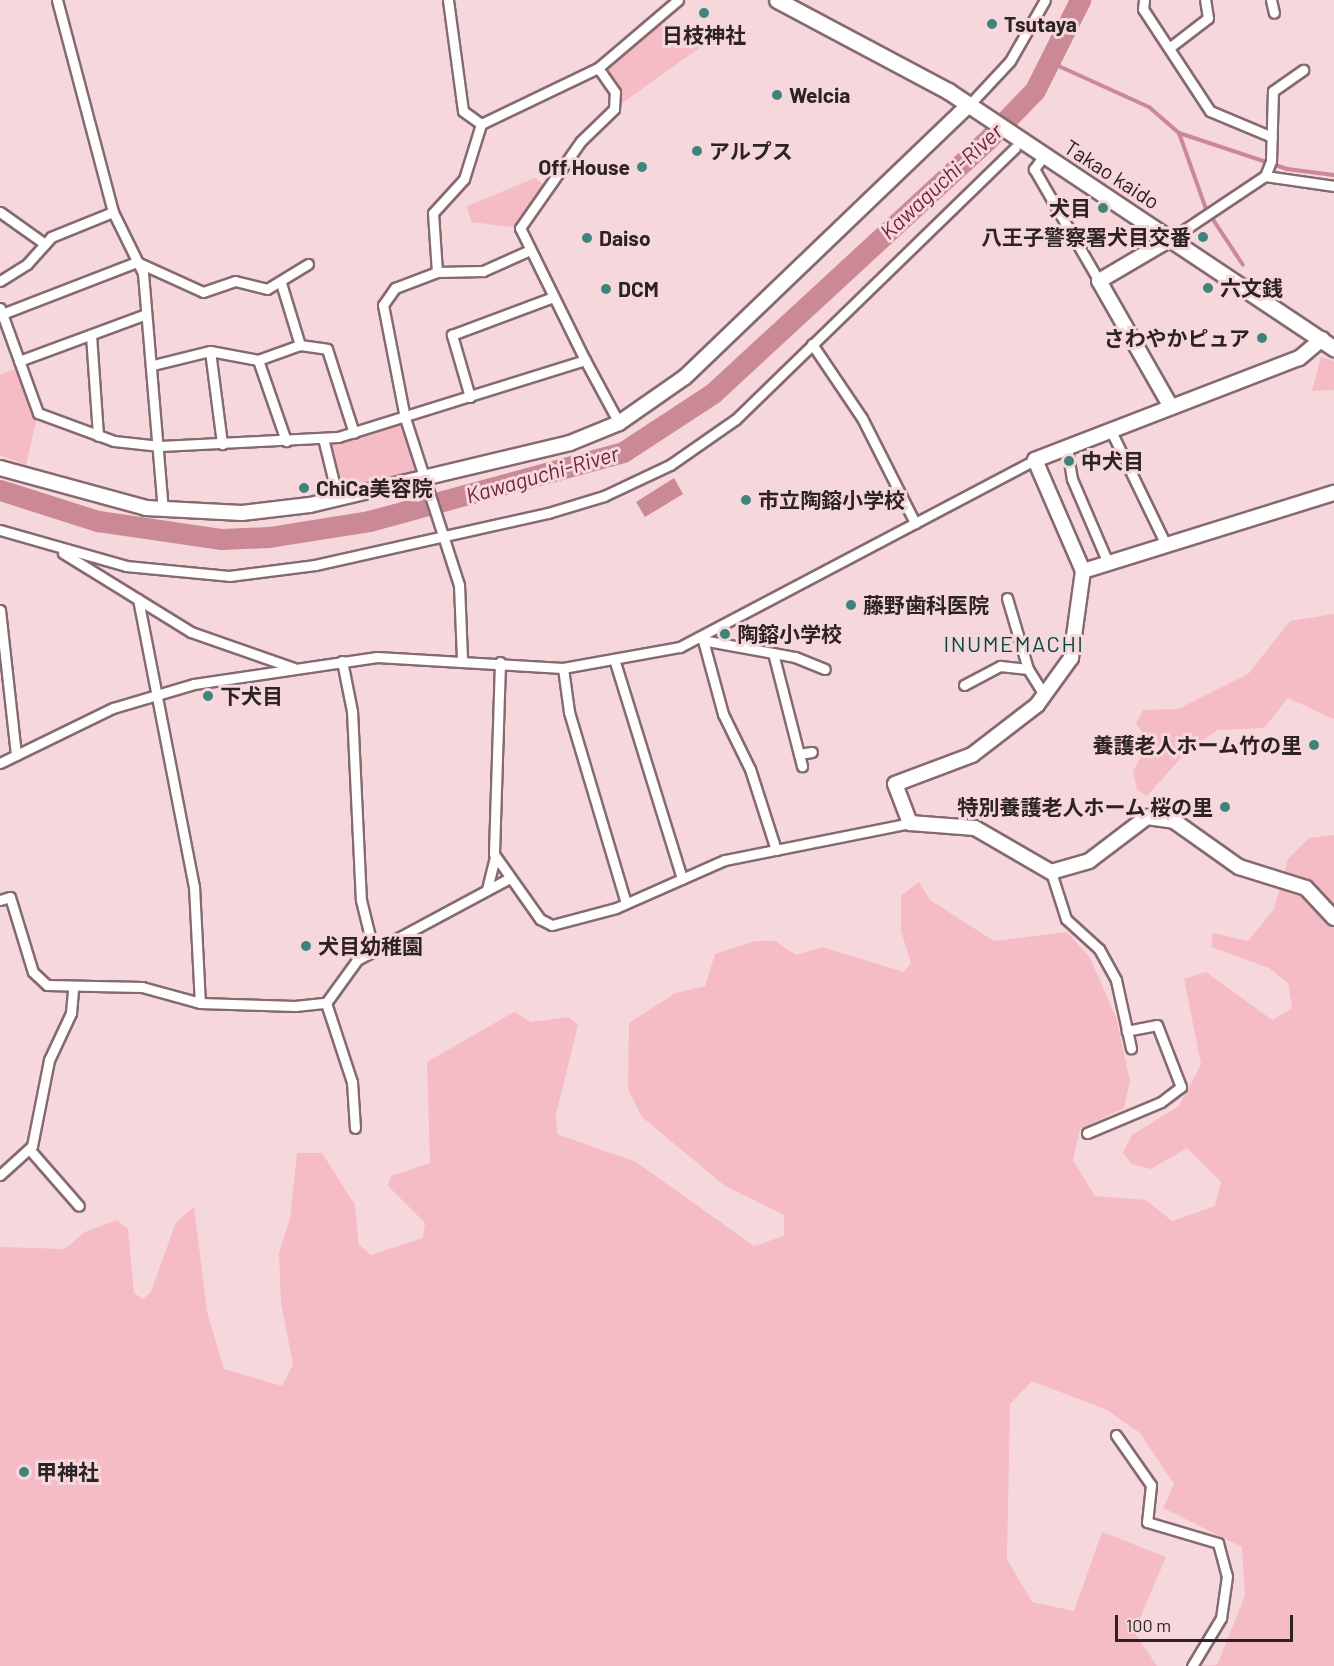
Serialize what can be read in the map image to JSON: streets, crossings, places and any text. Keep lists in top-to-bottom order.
{
  "streets": {
    "main road": ["Takao kaido"]
  },
  "districts": ["INUMEMACHI"],
  "water": ["Kawaguchi-River"],
  "places": [
    "日枝神社",
    "Tsutaya",
    "Welcia",
    "アルプス",
    "Off House",
    "犬目",
    "八王子警察署犬目交番",
    "Daiso",
    "六文銭",
    "DCM",
    "さわやかピュア",
    "中犬目",
    "ChiCa美容院",
    "市立陶鎔小学校",
    "藤野歯科医院",
    "陶鎔小学校",
    "下犬目",
    "養護老人ホーム竹の里",
    "特別養護老人ホーム 桜の里",
    "犬目幼稚園",
    "甲神社"
  ],
  "scale_bar": "100 m"
}
